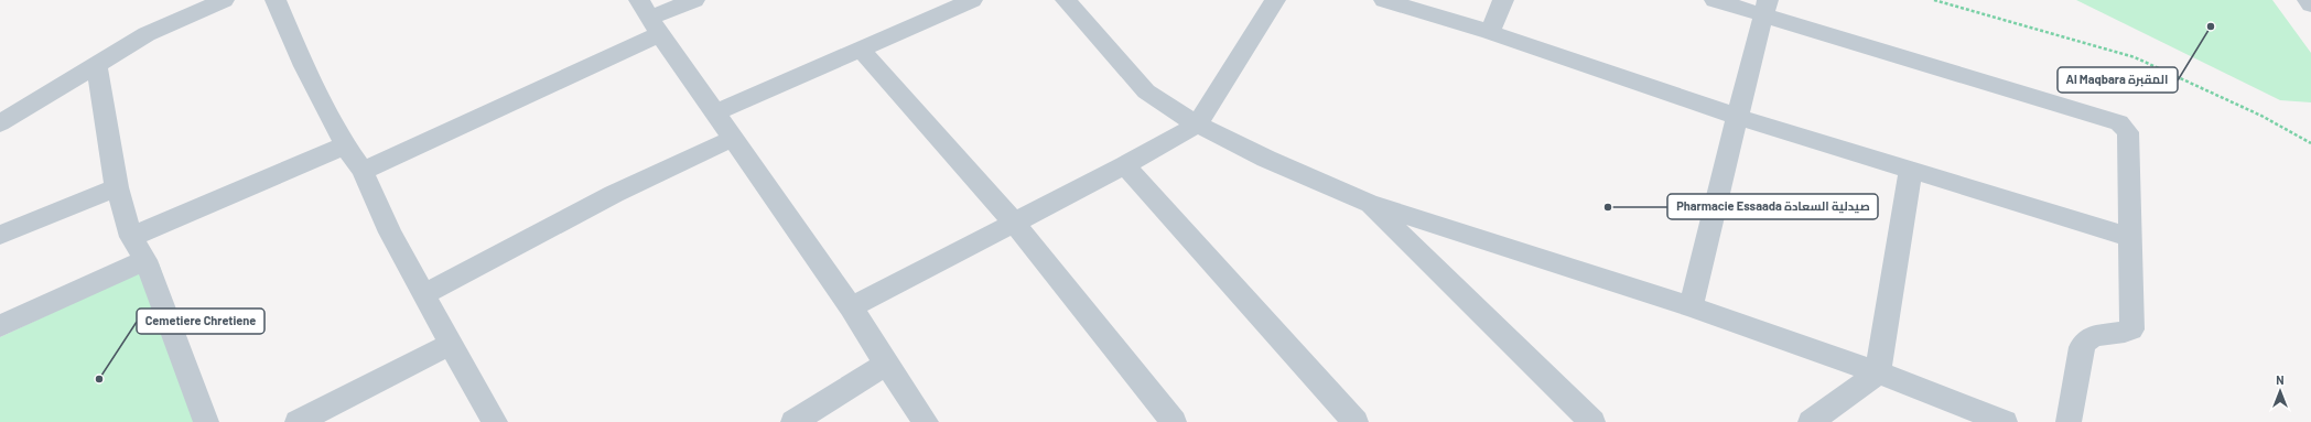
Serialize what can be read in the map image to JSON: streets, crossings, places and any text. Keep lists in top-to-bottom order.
{
  "places": ["Al Maqbara المقبرة", "Pharmacie Essaada صيدلية السعادة", "Cemetiere Chretiene"],
  "north": "top"
}
